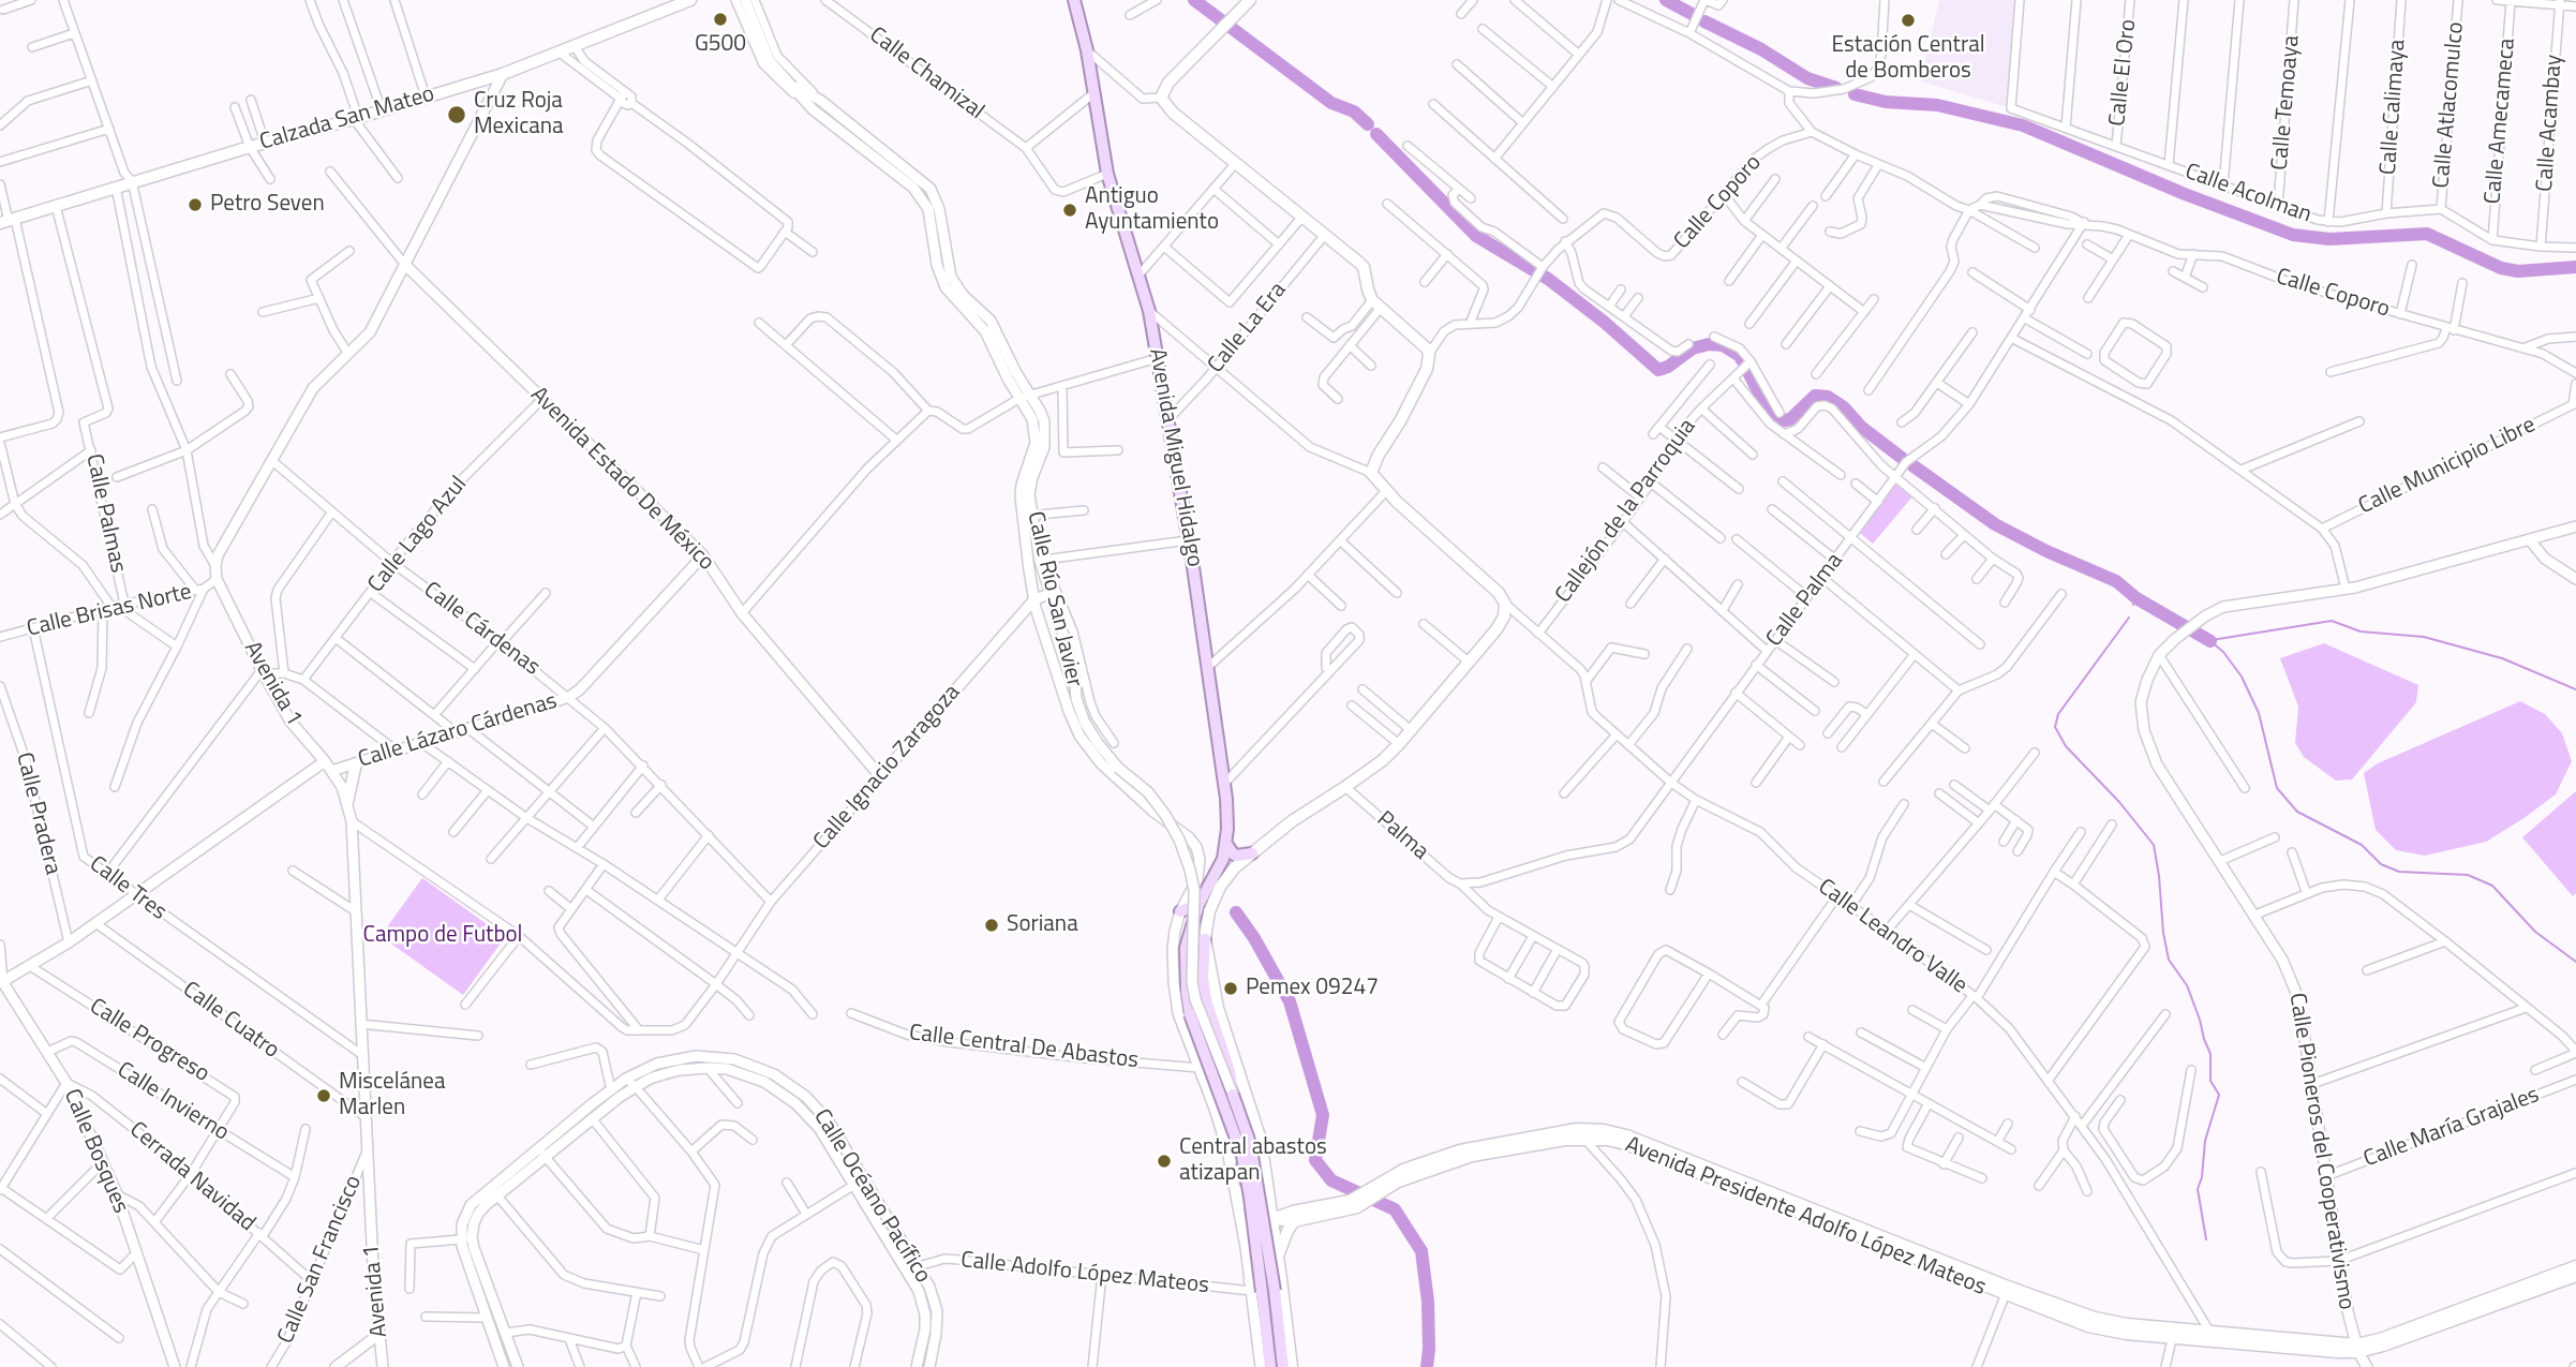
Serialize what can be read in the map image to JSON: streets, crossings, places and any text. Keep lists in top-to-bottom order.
{
  "streets": {
    "main road": ["Calzada San Mateo", "Avenida Miguel Hidalgo", "Avenida Presidente Adolfo López Mateos"],
    "street": [
      "Calle El Oro",
      "Calle Chamizal",
      "Calle Temoaya",
      "Calle Atlacomulco",
      "Calle Calimaya",
      "Calle Amecameca",
      "Calle Acambay",
      "Calle Acolman",
      "Calle Coporo",
      "Calle La Era",
      "Calle Municipio Libre",
      "Avenida Estado De México",
      "Callejón de la Parroquia",
      "Calle Palmas",
      "Calle Lago Azul",
      "Calle Río San Javier",
      "Calle Palma",
      "Calle Brisas Norte",
      "Calle Cárdenas",
      "Avenida 1",
      "Calle Lázaro Cárdenas",
      "Calle Ignacio Zaragoza",
      "Calle Pradera",
      "Palma",
      "Calle Tres",
      "Calle Leandro Valle",
      "Calle Cuatro",
      "Calle Progreso",
      "Calle Central De Abastos",
      "Calle Invierno",
      "Calle María Grajales",
      "Calle Bosques",
      "Calle Pioneros del Cooperativismo",
      "Cerrada Navidad",
      "Calle Océano Pacífico",
      "Calle San Francisco",
      "Calle Adolfo López Mateos"
    ]
  },
  "crossings": [
    ["Calle El Oro", "Calle Acolman"],
    ["Calle Chamizal", "Avenida Miguel Hidalgo"],
    ["Calle Temoaya", "Calle Acolman"],
    ["Calle Atlacomulco", "Calle Acolman"],
    ["Calle Calimaya", "Calle Acolman"],
    ["Calzada San Mateo", "Calle Palmas"],
    ["Calzada San Mateo", "Avenida 1"],
    ["Calle Coporo", "Calle Palma"],
    ["Calle La Era", "Avenida Miguel Hidalgo"],
    ["Avenida Miguel Hidalgo", "Calle Río San Javier"],
    ["Avenida Miguel Hidalgo", "Calle Adolfo López Mateos"],
    ["Avenida Estado De México", "Calle Lago Azul"],
    ["Avenida Estado De México", "Avenida 1"],
    ["Avenida Estado De México", "Calle Lázaro Cárdenas"],
    ["Avenida Estado De México", "Calle Ignacio Zaragoza"],
    ["Callejón de la Parroquia", "Calle Palma"],
    ["Callejón de la Parroquia", "Calle Leandro Valle"],
    ["Calle Palmas", "Calle Brisas Norte"],
    ["Calle Lago Azul", "Calle Cárdenas"],
    ["Calle Río San Javier", "Calle Ignacio Zaragoza"],
    ["Calle Palma", "Palma"],
    ["Calle Palma", "Calle Leandro Valle"],
    ["Calle Brisas Norte", "Avenida 1"],
    ["Calle Brisas Norte", "Calle Tres"],
    ["Calle Cárdenas", "Avenida 1"],
    ["Calle Cárdenas", "Calle Lázaro Cárdenas"],
    ["Calle Cárdenas", "Calle Ignacio Zaragoza"],
    ["Avenida 1", "Calle Lázaro Cárdenas"],
    ["Avenida 1", "Calle Tres"],
    ["Avenida 1", "Calle Cuatro"],
    ["Avenida 1", "Calle San Francisco"],
    ["Calle Lázaro Cárdenas", "Calle Pradera"],
    ["Calle Lázaro Cárdenas", "Calle Tres"],
    ["Calle Lázaro Cárdenas", "Calle Cuatro"],
    ["Calle Lázaro Cárdenas", "Calle Progreso"],
    ["Calle Lázaro Cárdenas", "Calle Bosques"],
    ["Calle Leandro Valle", "Avenida Presidente Adolfo López Mateos"],
    ["Calle Progreso", "Calle Invierno"],
    ["Calle Invierno", "Calle Bosques"],
    ["Calle María Grajales", "Calle Pioneros del Cooperativismo"],
    ["Calle Bosques", "Cerrada Navidad"],
    ["Calle Pioneros del Cooperativismo", "Avenida Presidente Adolfo López Mateos"],
    ["Cerrada Navidad", "Calle San Francisco"],
    ["Calle Océano Pacífico", "Calle Adolfo López Mateos"]
  ],
  "parks": ["Campo de Futbol"],
  "places": [
    "G500",
    "Estación Central de Bomberos",
    "Cruz Roja Mexicana",
    "Petro Seven",
    "Antiguo Ayuntamiento",
    "Soriana",
    "Pemex 09247",
    "Miscelánea Marlen",
    "Central abastos atizapan"
  ]
}
